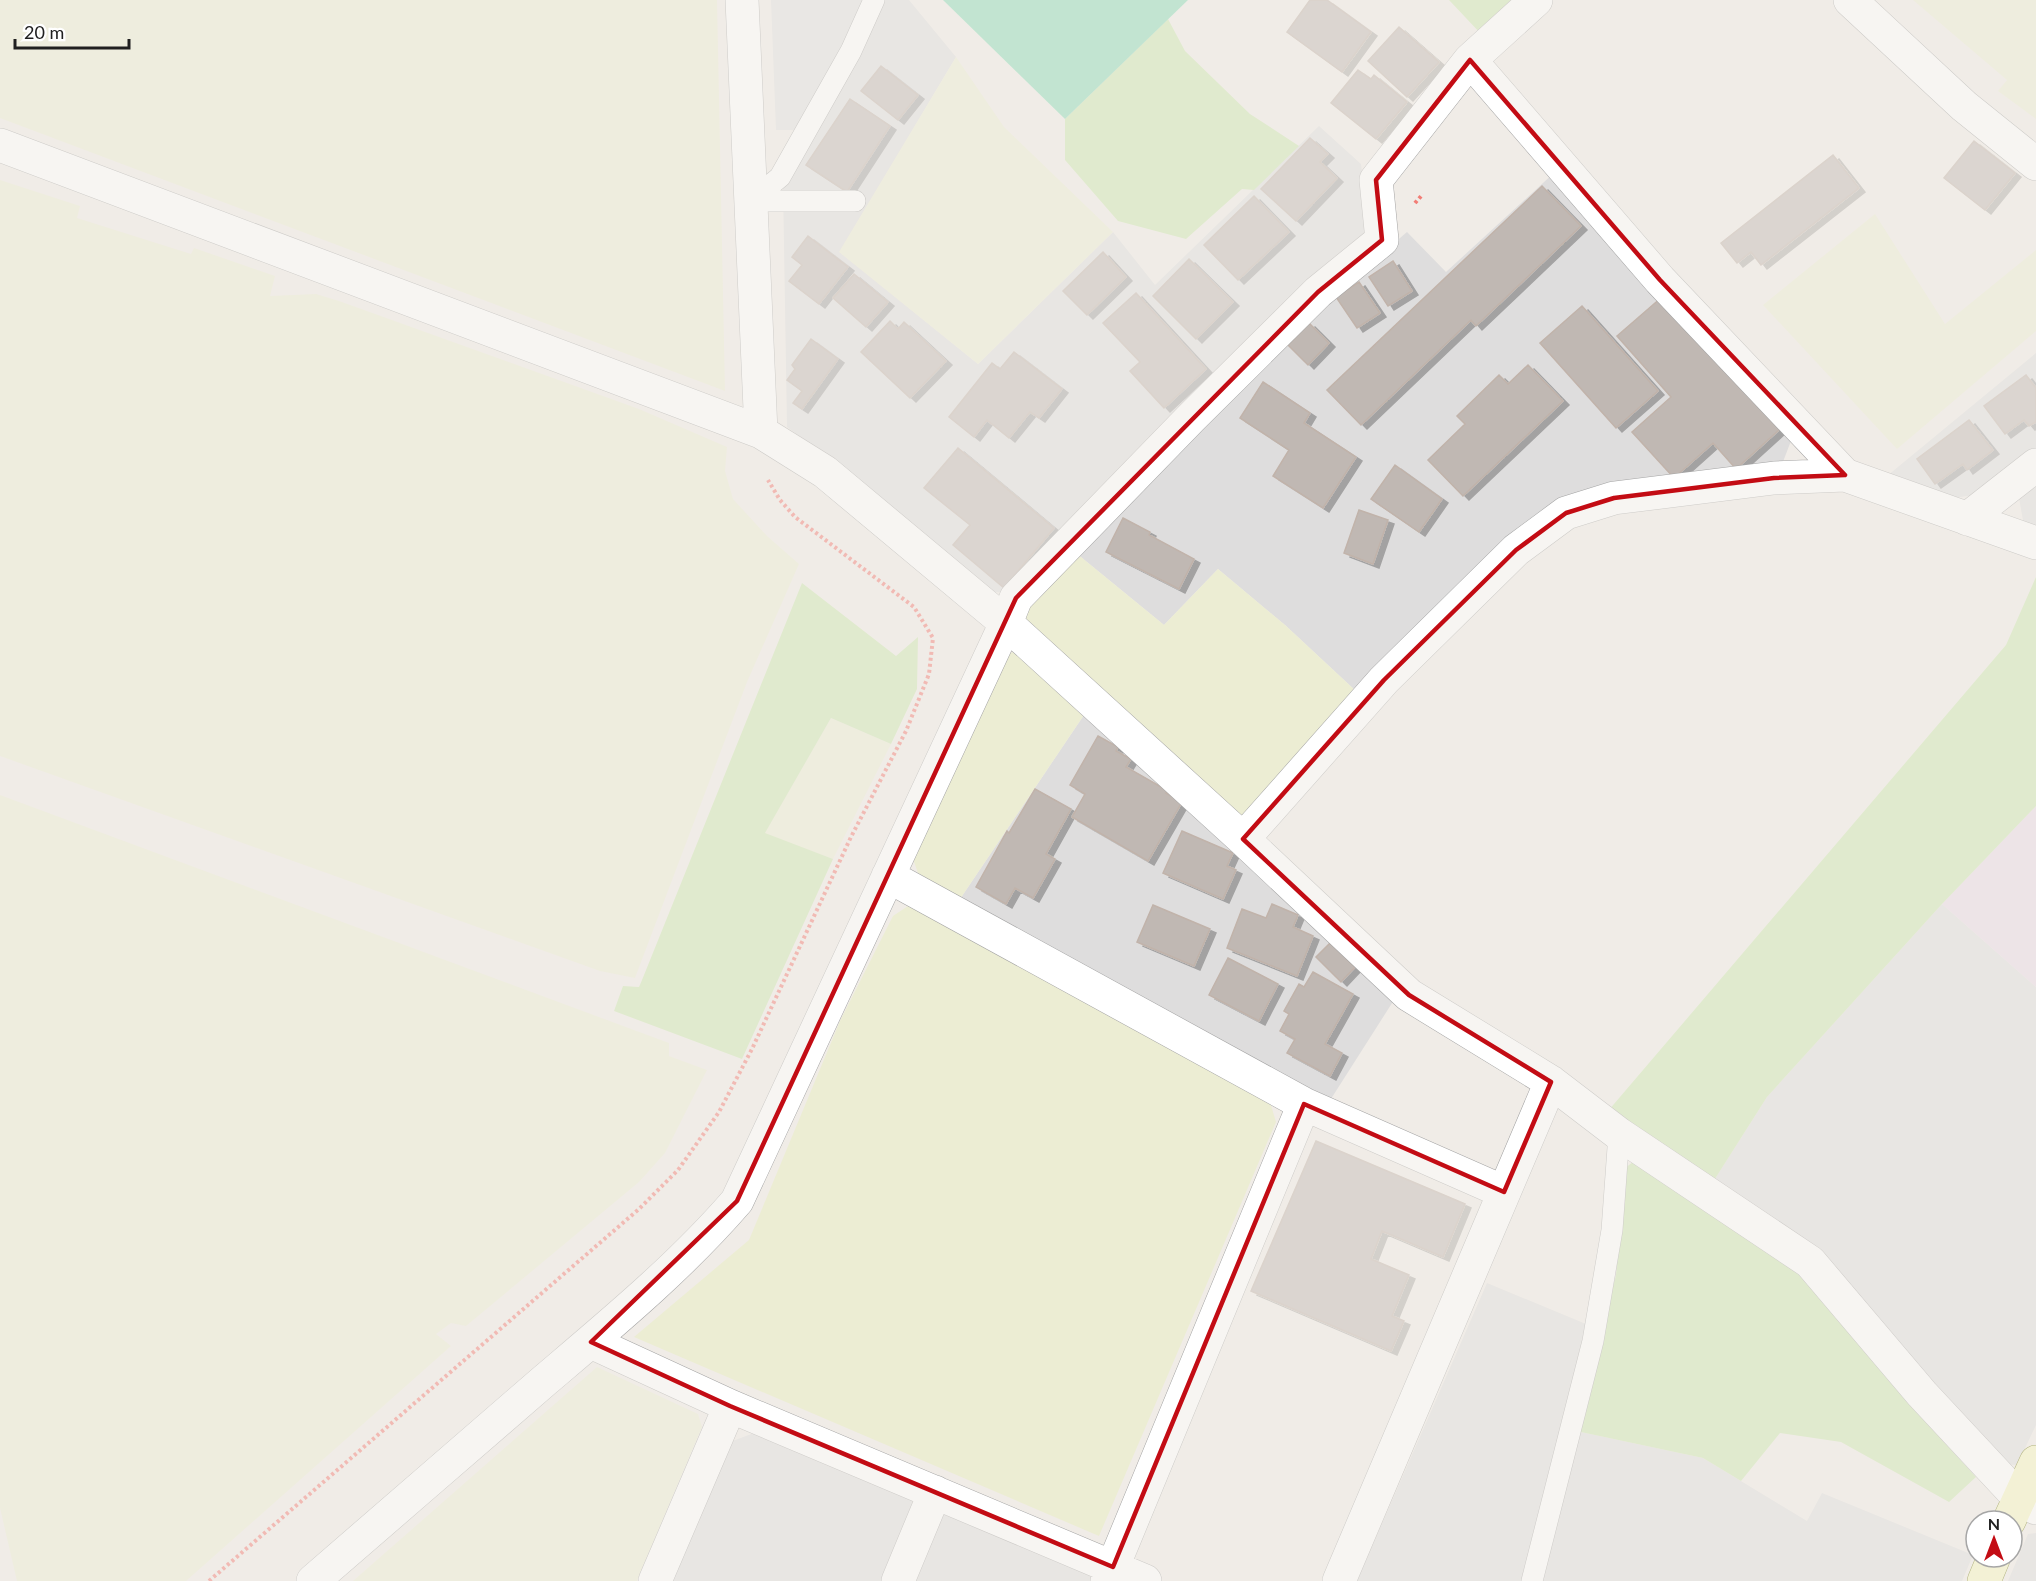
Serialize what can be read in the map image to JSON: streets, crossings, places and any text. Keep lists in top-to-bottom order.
{
  "scale_bar": "20 m",
  "north": "top"
}
